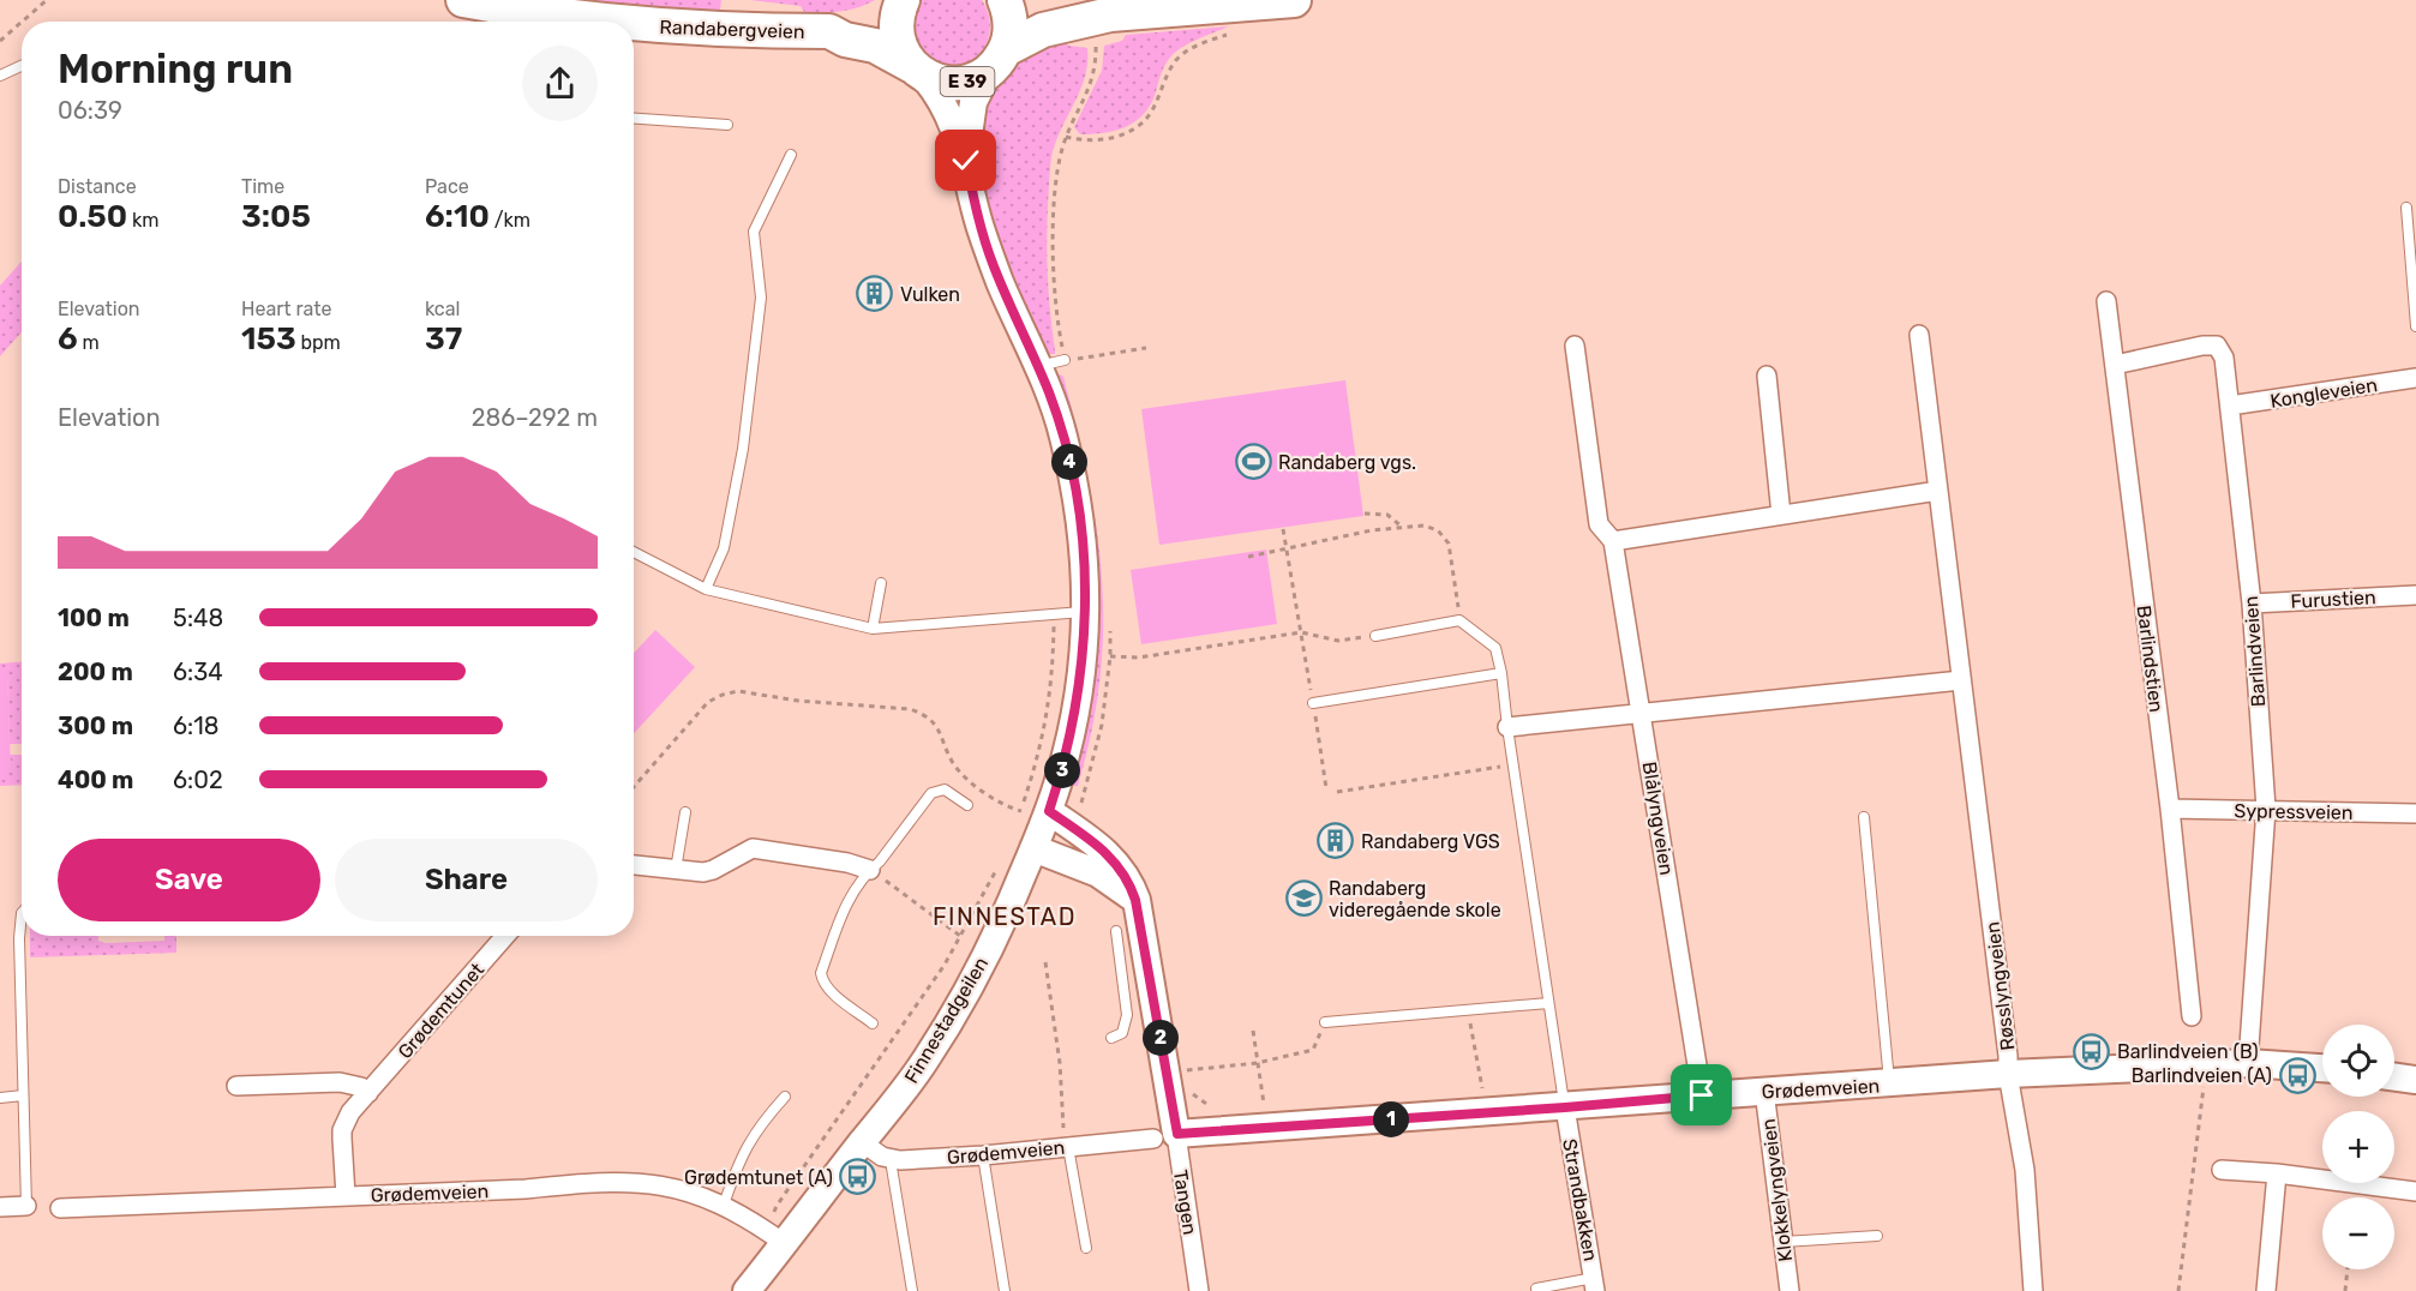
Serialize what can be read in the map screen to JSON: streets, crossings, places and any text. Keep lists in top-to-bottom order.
{
  "streets": {
    "highway": ["Randabergveien", "E 39"],
    "main road": ["Finnestadgeilen", "Grødemveien", "Tangen"],
    "street": [
      "Kongleveien",
      "Furustien",
      "Barlindveien",
      "Barlindstien",
      "Sypressveien",
      "Blålyngveien",
      "Røsslyngveien",
      "Grødemtunet",
      "Klokkelyngveien",
      "Strandbakken"
    ]
  },
  "crossings": [
    ["Randabergveien", "E 39"],
    ["Randabergveien", "Finnestadgeilen"],
    ["E 39", "Finnestadgeilen"],
    ["Kongleveien", "Barlindveien"],
    ["Furustien", "Barlindveien"],
    ["Barlindveien", "Barlindstien"],
    ["Barlindveien", "Sypressveien"],
    ["Barlindveien", "Grødemveien"],
    ["Barlindstien", "Sypressveien"],
    ["Blålyngveien", "Grødemveien"],
    ["Røsslyngveien", "Grødemveien"],
    ["Grødemtunet", "Grødemveien"],
    ["Finnestadgeilen", "Grødemveien"],
    ["Grødemveien", "Klokkelyngveien"],
    ["Grødemveien", "Strandbakken"],
    ["Grødemveien", "Tangen"]
  ],
  "districts": ["FINNESTAD"],
  "places": {
    "building": ["Vulken", "Randaberg VGS"],
    "sports": ["Randaberg vgs."],
    "school or university": ["Randaberg videregående skole"],
    "bus stop": ["Barlindveien (B)", "Barlindveien (A)", "Grødemtunet (A)"]
  },
  "page": {
    "heading": ["Morning run", "06:39"],
    "stats": [
      ["Distance", "0.50 km"],
      ["Time", "3:05"],
      ["Pace", "6:10 /km"],
      ["Elevation", "6 m"],
      ["Heart rate", "153 bpm"],
      ["kcal", "37"]
    ],
    "chart": ["Elevation", "286–292 m"],
    "pins": [
      "4",
      "3",
      "2",
      "1"
    ],
    "list": [
      {
        "name": "100 m",
        "note": "5:48"
      },
      {
        "name": "200 m",
        "note": "6:34"
      },
      {
        "name": "300 m",
        "note": "6:18"
      },
      {
        "name": "400 m",
        "note": "6:02"
      }
    ],
    "buttons": ["Save", "Share"],
    "map_buttons": ["+", "−"]
  }
}
